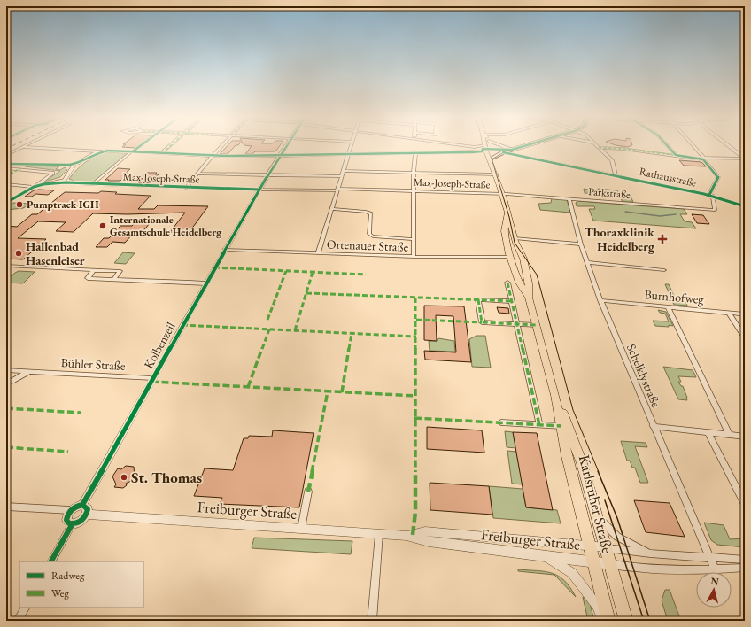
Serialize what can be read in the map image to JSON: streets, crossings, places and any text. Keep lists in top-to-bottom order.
{
  "streets": {
    "main road": ["Karlsruher Straße"],
    "street": [
      "Rathausstraße",
      "Max-Joseph-Straße",
      "Parkstraße",
      "Ortenauer Straße",
      "Burnhofweg",
      "Kolbenzeil",
      "Bühler Straße",
      "Schelklystraße",
      "Freiburger Straße"
    ]
  },
  "crossings": [
    ["Rathausstraße", "Parkstraße"],
    ["Max-Joseph-Straße", "Parkstraße"],
    ["Max-Joseph-Straße", "Kolbenzeil"],
    ["Max-Joseph-Straße", "Karlsruher Straße"],
    ["Parkstraße", "Schelklystraße"],
    ["Parkstraße", "Karlsruher Straße"],
    ["Ortenauer Straße", "Kolbenzeil"],
    ["Ortenauer Straße", "Karlsruher Straße"],
    ["Burnhofweg", "Schelklystraße"],
    ["Kolbenzeil", "Bühler Straße"],
    ["Kolbenzeil", "Freiburger Straße"],
    ["Karlsruher Straße", "Freiburger Straße"]
  ],
  "places": {
    "other": [
      "Pumptrack IGH",
      "Internationale Gesamtschule Heidelberg",
      "Hallenbad Hasenleiser",
      "St. Thomas"
    ],
    "health": ["Thoraxklinik Heidelberg"]
  },
  "legend": ["Radweg", "Weg"],
  "north": "top"
}
